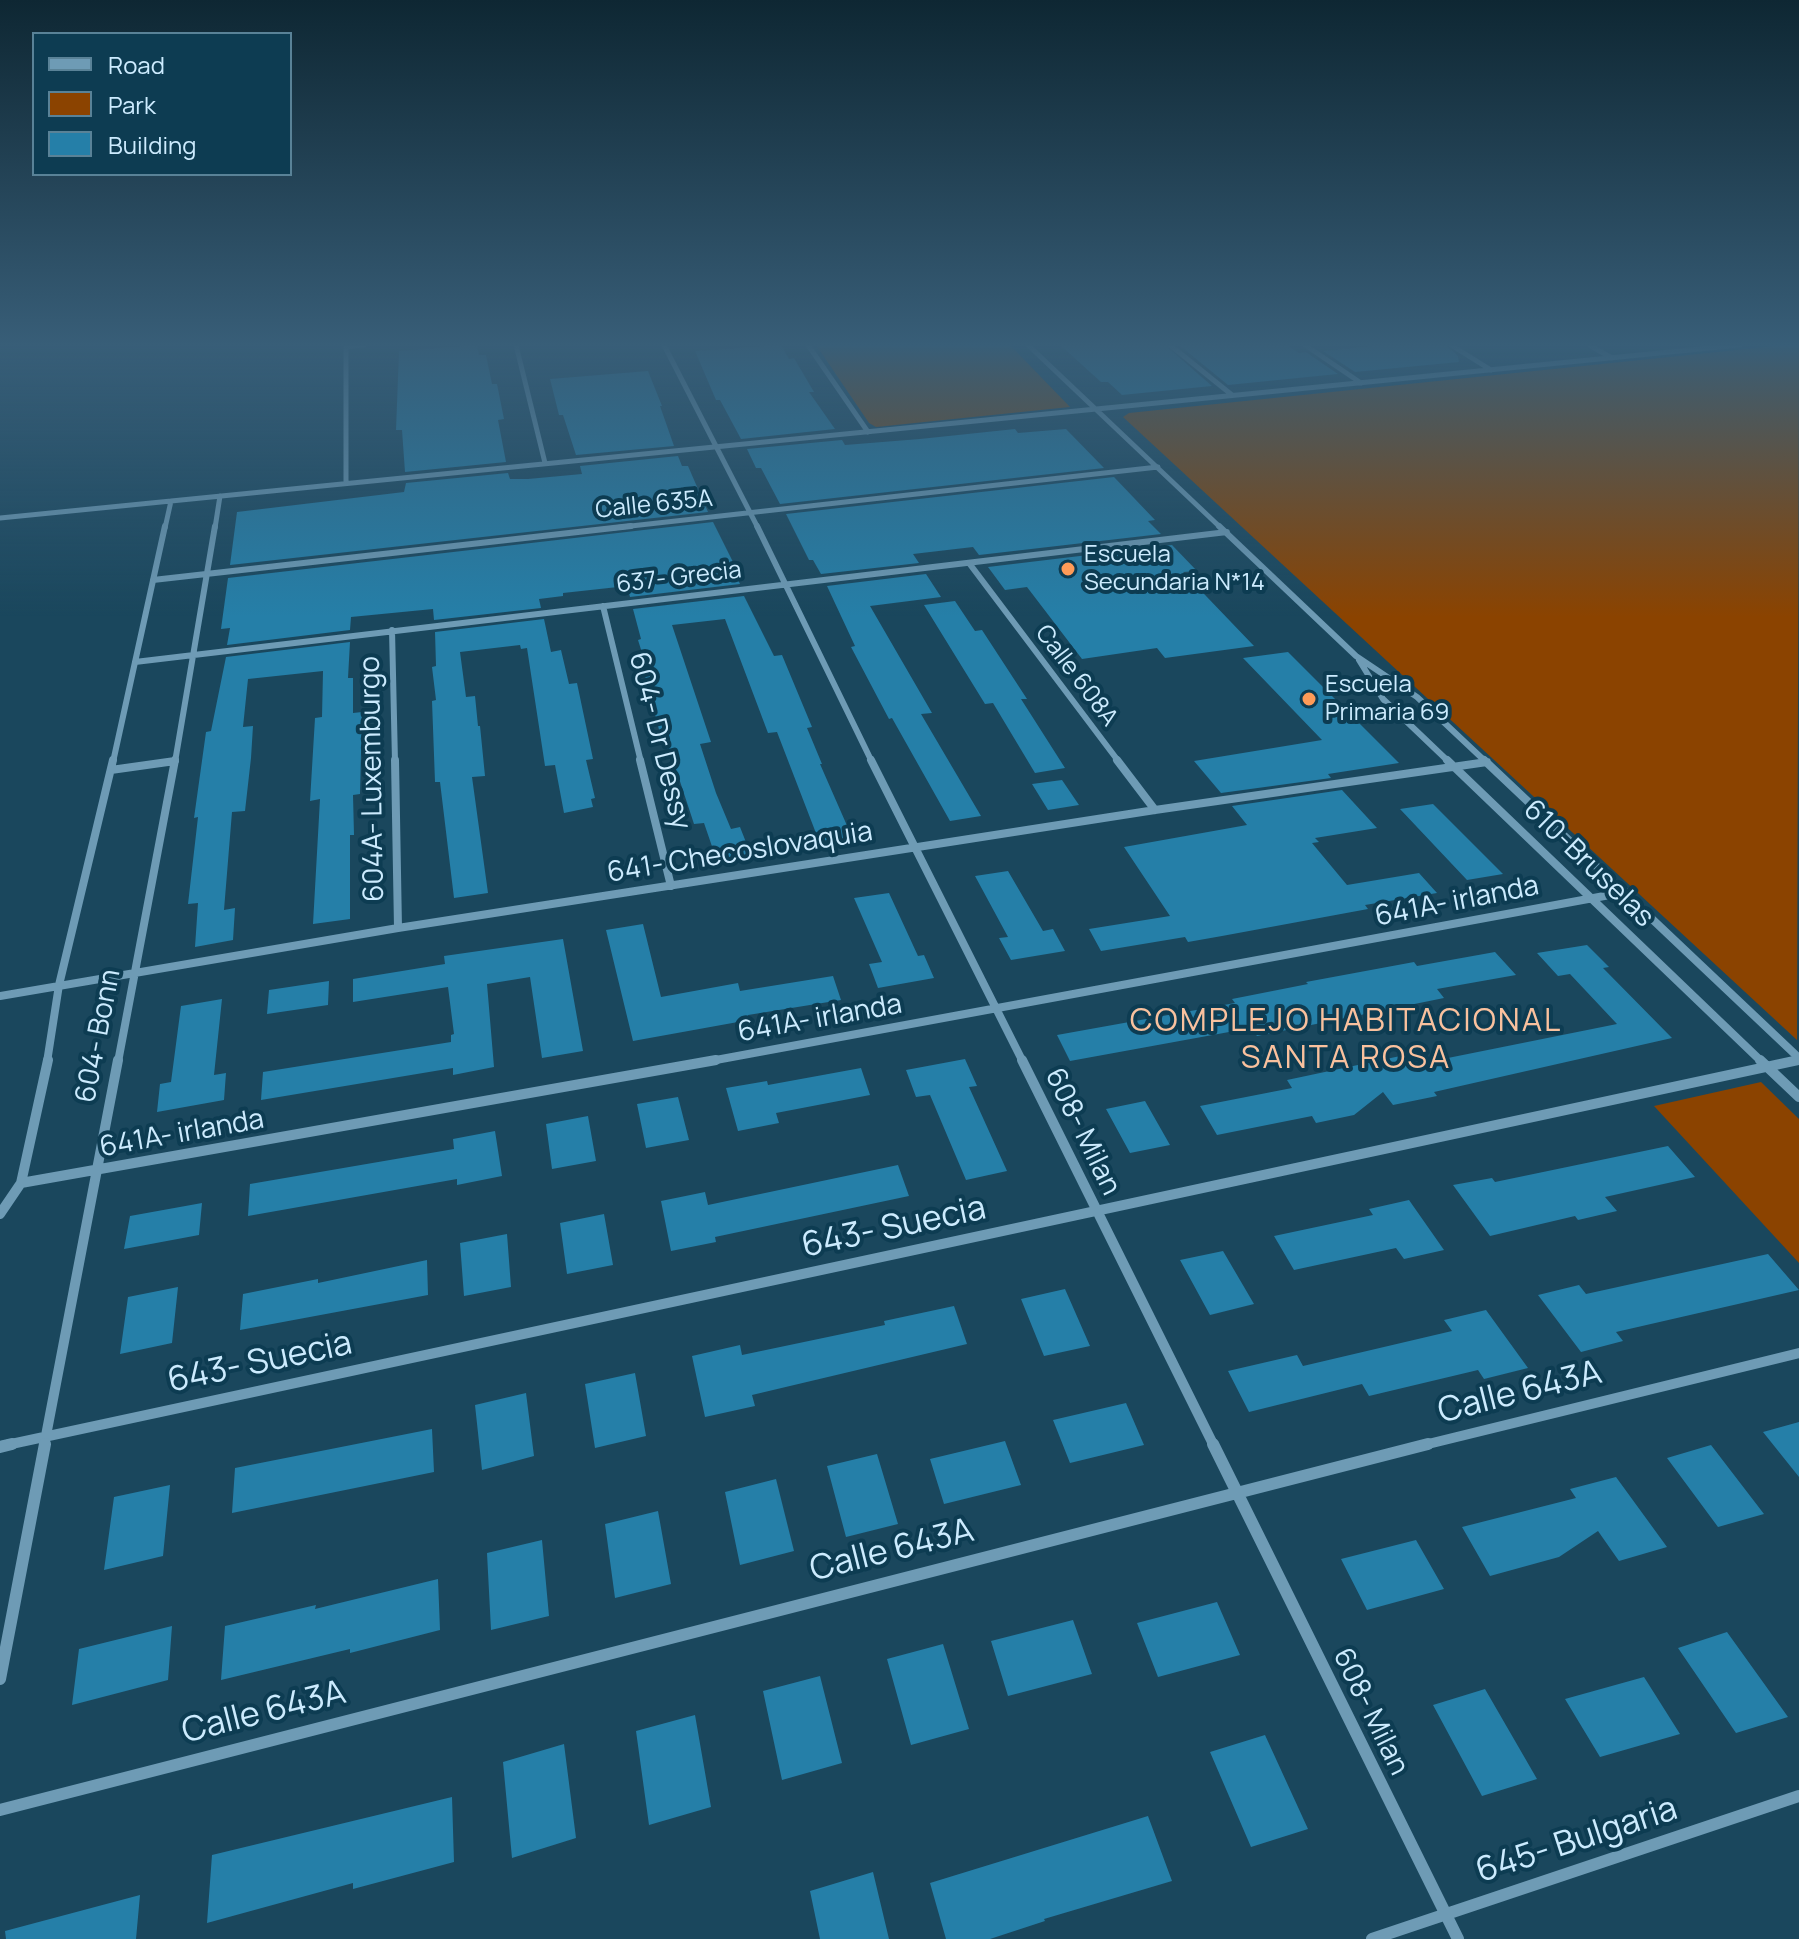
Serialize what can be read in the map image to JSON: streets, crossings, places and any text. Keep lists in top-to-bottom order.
{
  "streets": {
    "street": [
      "Calle 635A",
      "637- Grecia",
      "Calle 608A",
      "604- Dr Dessy",
      "604A- Luxemburgo",
      "641- Checoslovaquia",
      "610-Bruselas",
      "641A- irlanda",
      "604- Bonn",
      "608- Milan",
      "643- Suecia",
      "Calle 643A",
      "645- Bulgaria"
    ]
  },
  "crossings": [
    ["Calle 635A", "610-Bruselas"],
    ["Calle 635A", "604- Bonn"],
    ["Calle 635A", "608- Milan"],
    ["637- Grecia", "Calle 608A"],
    ["637- Grecia", "604- Dr Dessy"],
    ["637- Grecia", "604A- Luxemburgo"],
    ["637- Grecia", "610-Bruselas"],
    ["637- Grecia", "604- Bonn"],
    ["637- Grecia", "608- Milan"],
    ["Calle 608A", "641- Checoslovaquia"],
    ["604- Dr Dessy", "641- Checoslovaquia"],
    ["604A- Luxemburgo", "641- Checoslovaquia"],
    ["641- Checoslovaquia", "610-Bruselas"],
    ["641- Checoslovaquia", "604- Bonn"],
    ["641- Checoslovaquia", "608- Milan"],
    ["610-Bruselas", "641A- irlanda"],
    ["610-Bruselas", "643- Suecia"],
    ["641A- irlanda", "604- Bonn"],
    ["641A- irlanda", "608- Milan"],
    ["604- Bonn", "643- Suecia"],
    ["608- Milan", "643- Suecia"],
    ["608- Milan", "Calle 643A"],
    ["608- Milan", "645- Bulgaria"]
  ],
  "districts": ["COMPLEJO HABITACIONAL SANTA ROSA"],
  "places": ["Escuela Secundaria N*14", "Escuela Primaria 69"],
  "legend": ["Road", "Park", "Building"]
}
